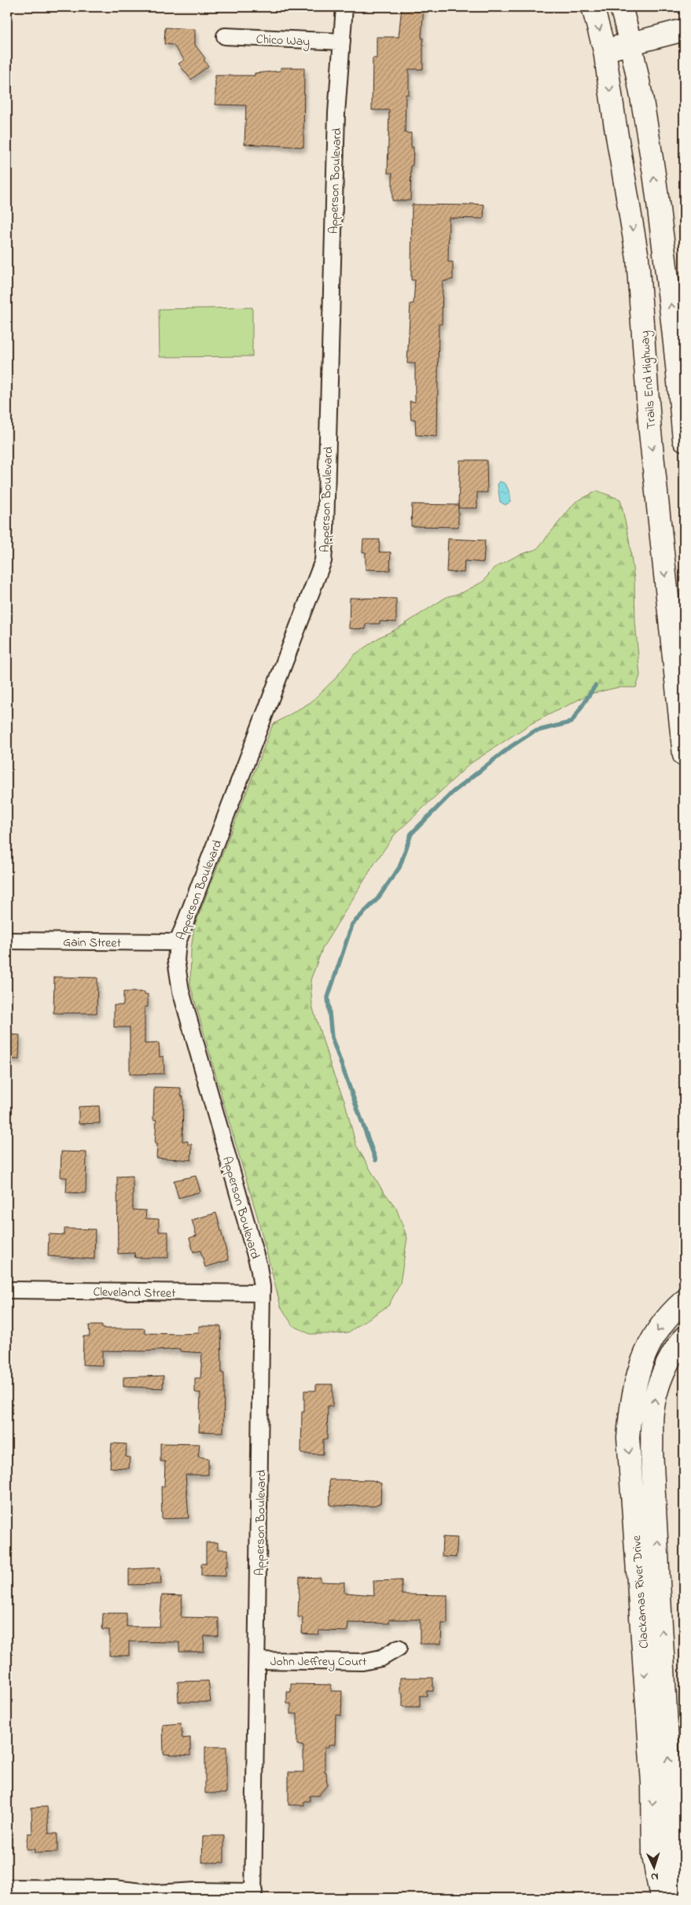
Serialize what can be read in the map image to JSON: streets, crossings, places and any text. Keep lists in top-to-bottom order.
{
  "streets": {
    "main road": ["Trails End Highway", "Clackamas River Drive"],
    "street": [
      "Chico Way",
      "Apperson Boulevard",
      "Gain Street",
      "Cleveland Street",
      "John Jeffrey Court"
    ]
  },
  "crossings": [
    ["Chico Way", "Apperson Boulevard"],
    ["Apperson Boulevard", "Gain Street"],
    ["Apperson Boulevard", "Cleveland Street"],
    ["Apperson Boulevard", "John Jeffrey Court"]
  ],
  "north": "bottom"
}
